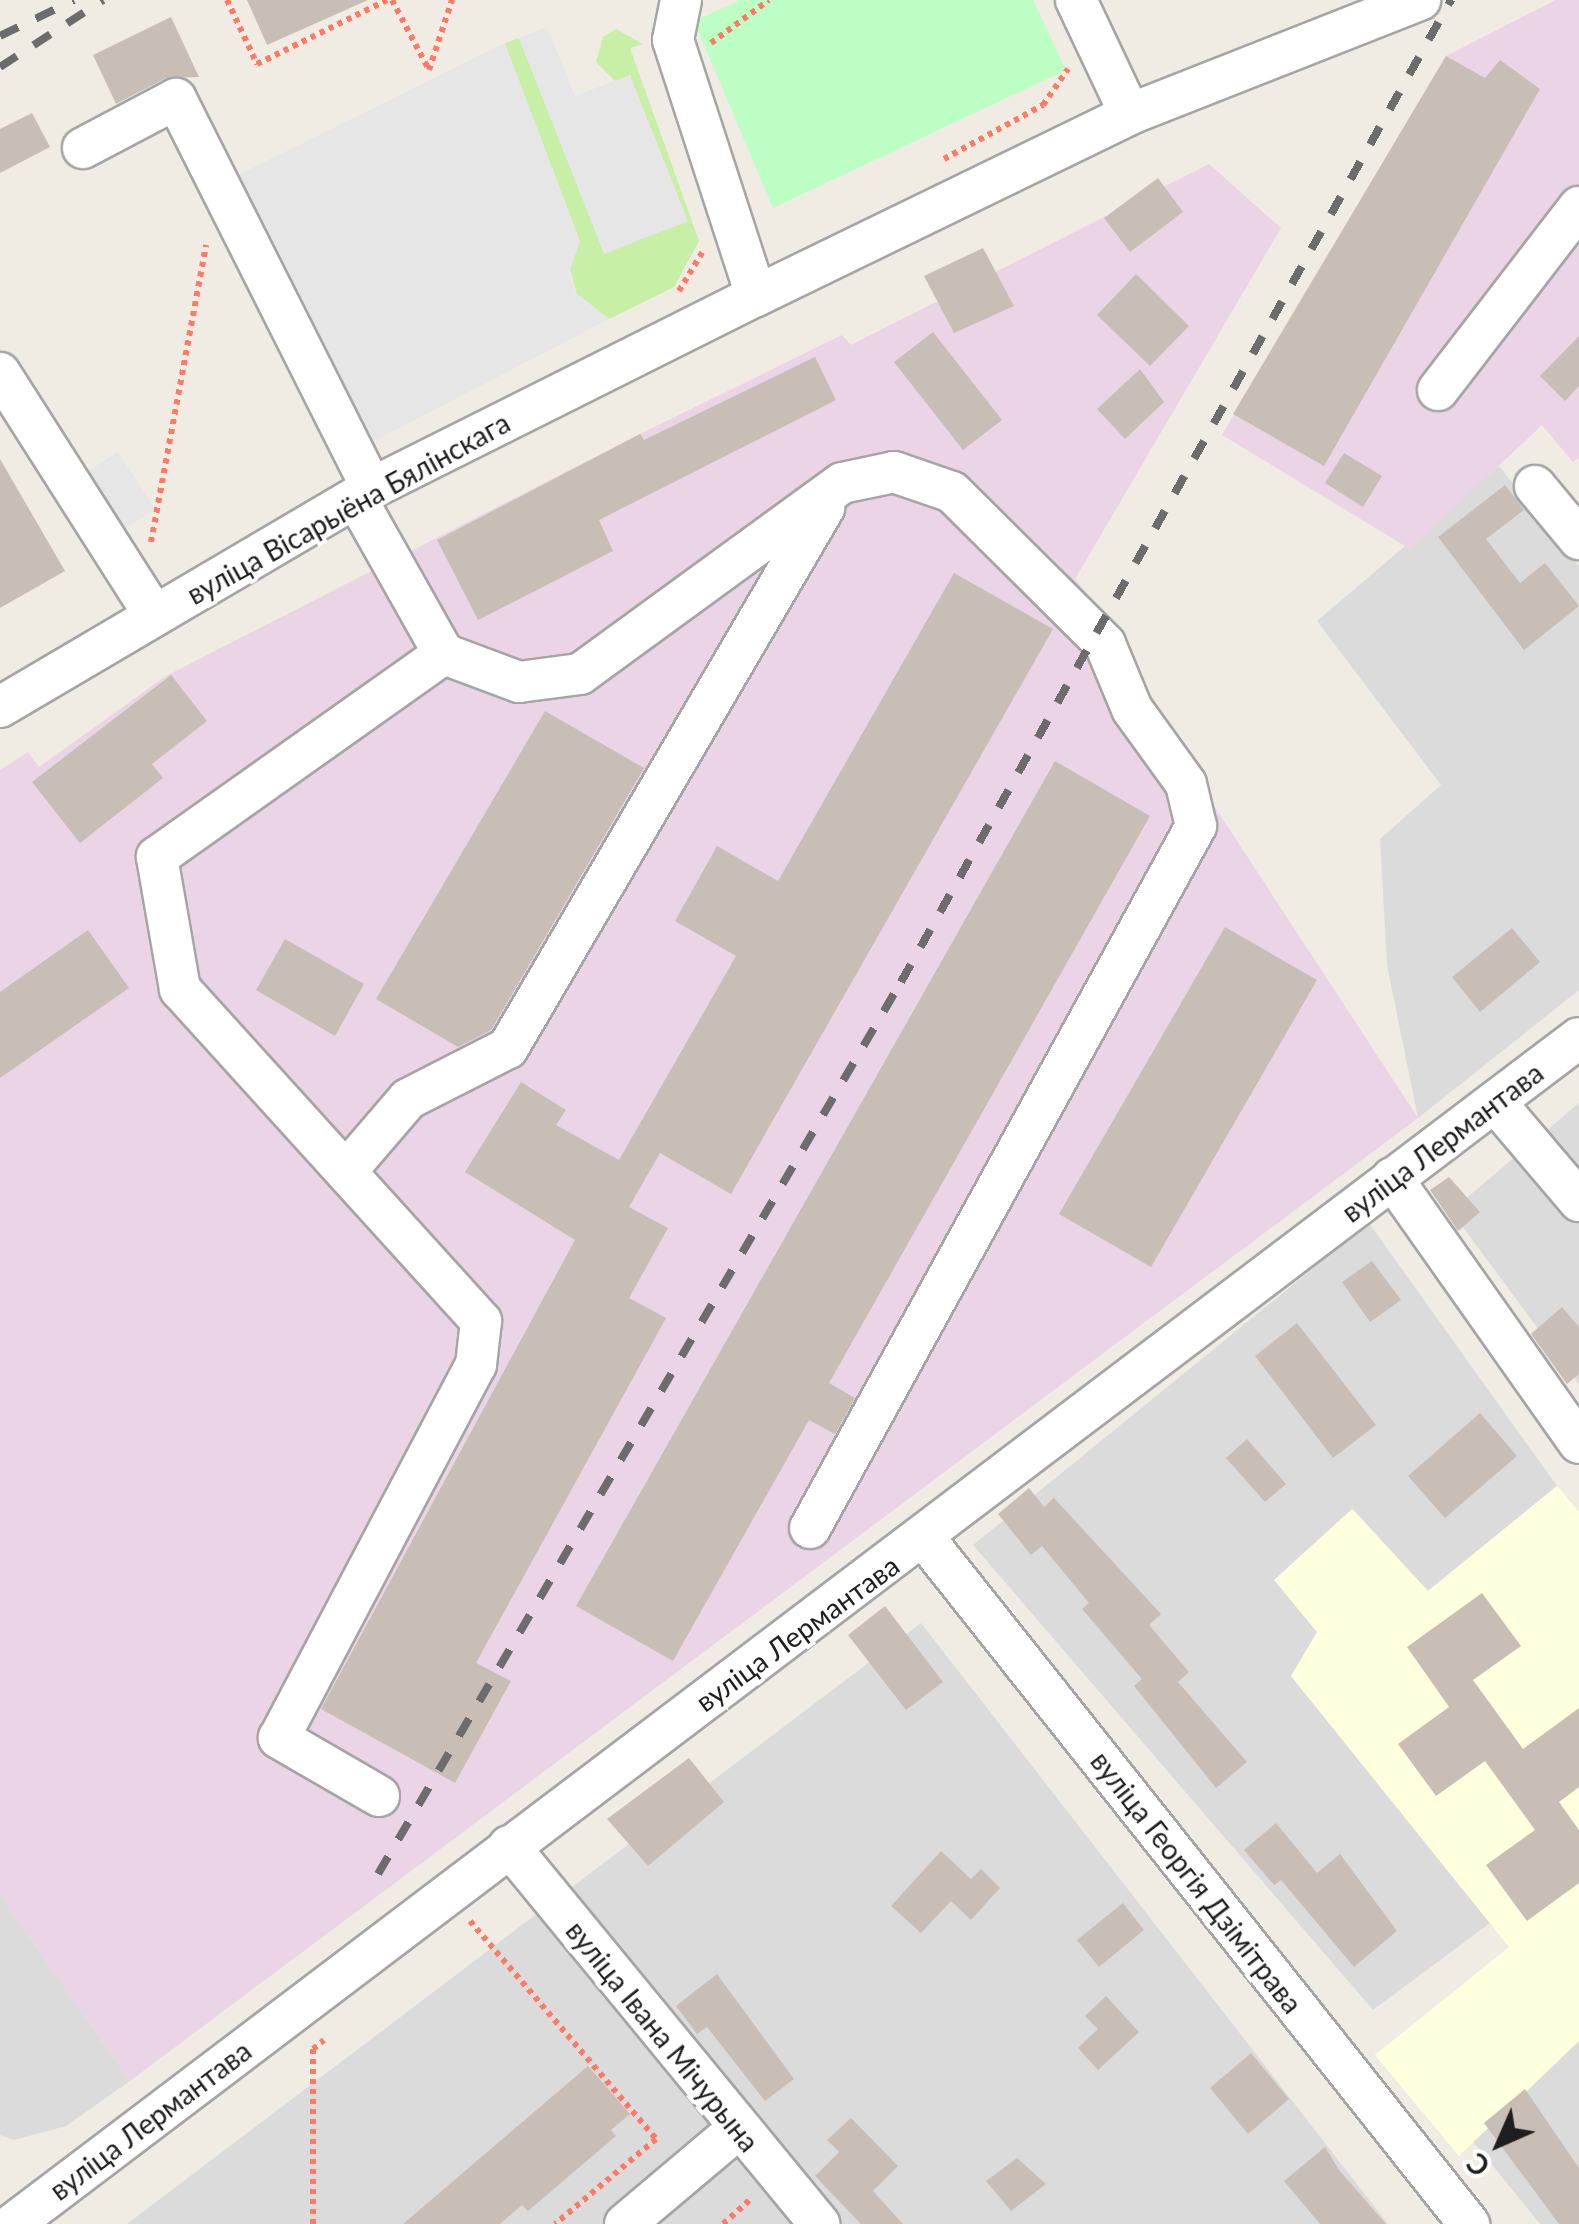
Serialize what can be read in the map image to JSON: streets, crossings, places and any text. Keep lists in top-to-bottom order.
{
  "streets": {
    "street": [
      "вуліца Вісарыёна Бялінскага",
      "вуліца Лермантава",
      "вуліца Георгія Дзімітрава",
      "вуліца Івана Мічурына"
    ]
  },
  "crossings": [
    ["вуліца Лермантава", "вуліца Георгія Дзімітрава"],
    ["вуліца Лермантава", "вуліца Івана Мічурына"]
  ],
  "north": "bottom left"
}
